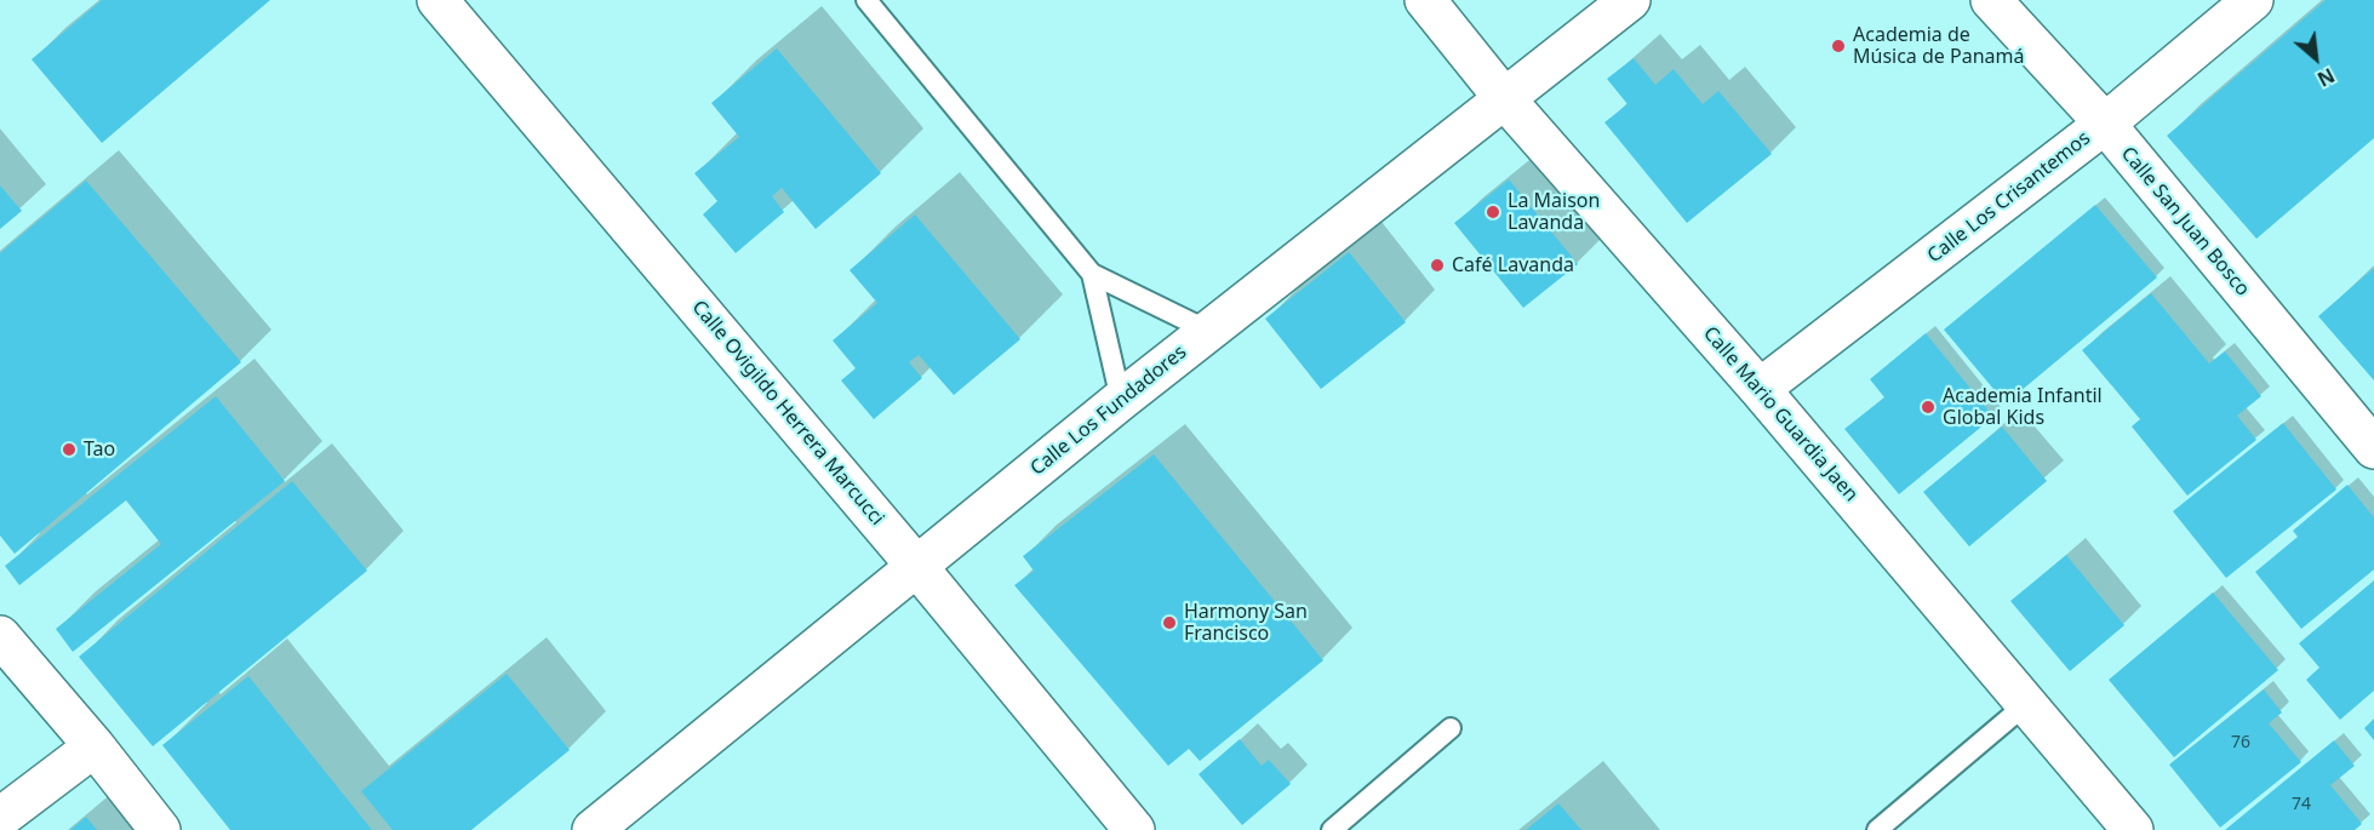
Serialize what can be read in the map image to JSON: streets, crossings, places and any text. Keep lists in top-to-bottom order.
{
  "streets": {
    "street": [
      "Calle Los Crisantemos",
      "Calle San Juan Bosco",
      "Calle Los Fundadores",
      "Calle Ovigildo Herrera Marcucci",
      "Calle Mario Guardia Jaen"
    ]
  },
  "crossings": [
    ["Calle Los Crisantemos", "Calle San Juan Bosco"],
    ["Calle Los Crisantemos", "Calle Mario Guardia Jaen"],
    ["Calle Los Fundadores", "Calle Ovigildo Herrera Marcucci"],
    ["Calle Los Fundadores", "Calle Mario Guardia Jaen"]
  ],
  "places": [
    "Academia de Música de Panamá",
    "La Maison Lavanda",
    "Café Lavanda",
    "Academia Infantil Global Kids",
    "Tao",
    "Harmony San Francisco"
  ],
  "house_numbers": ["76", "74"],
  "north": "bottom right"
}
